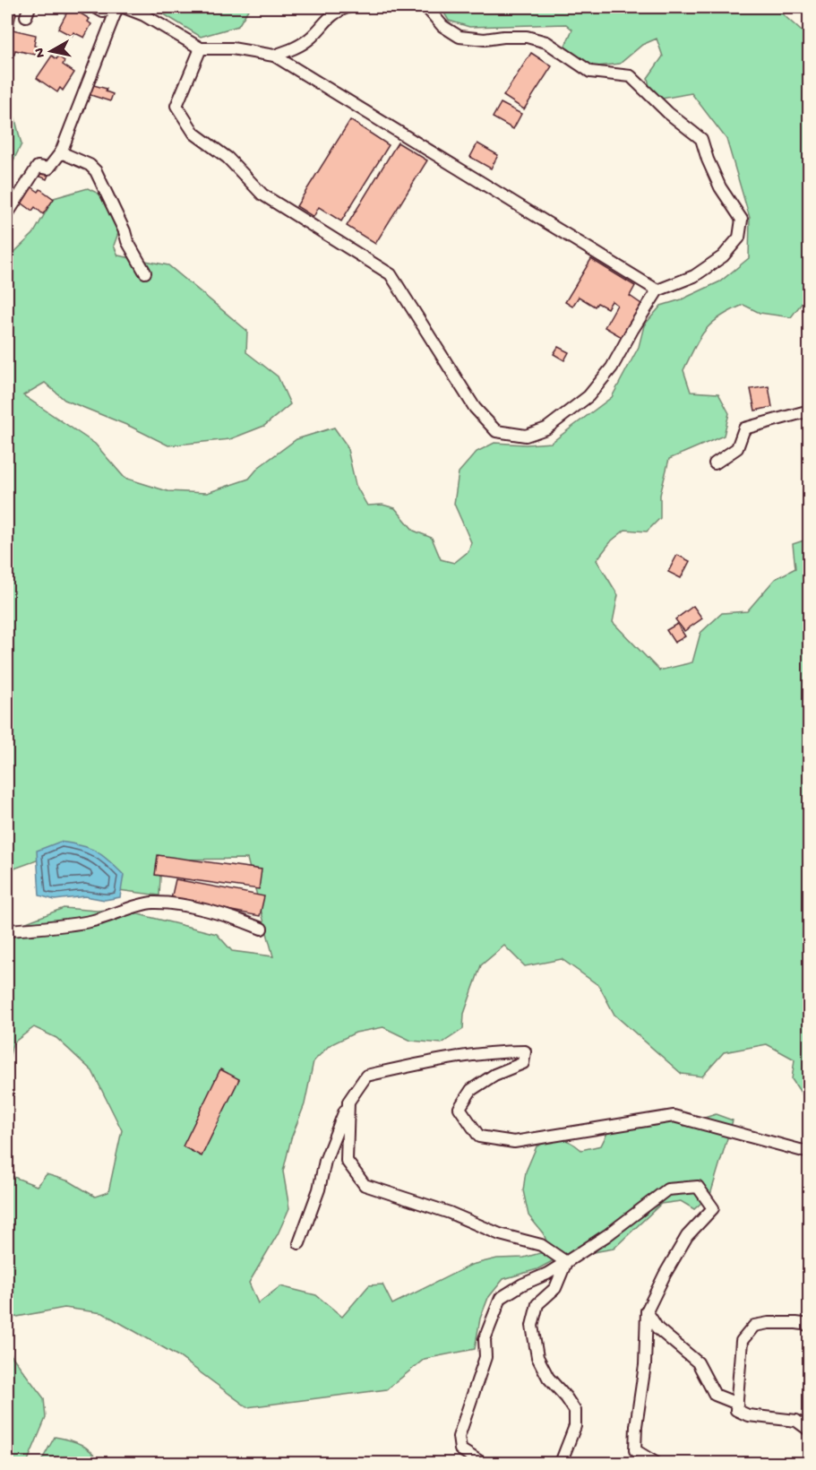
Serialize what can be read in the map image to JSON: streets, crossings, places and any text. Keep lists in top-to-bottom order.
{
  "north": "left"
}
